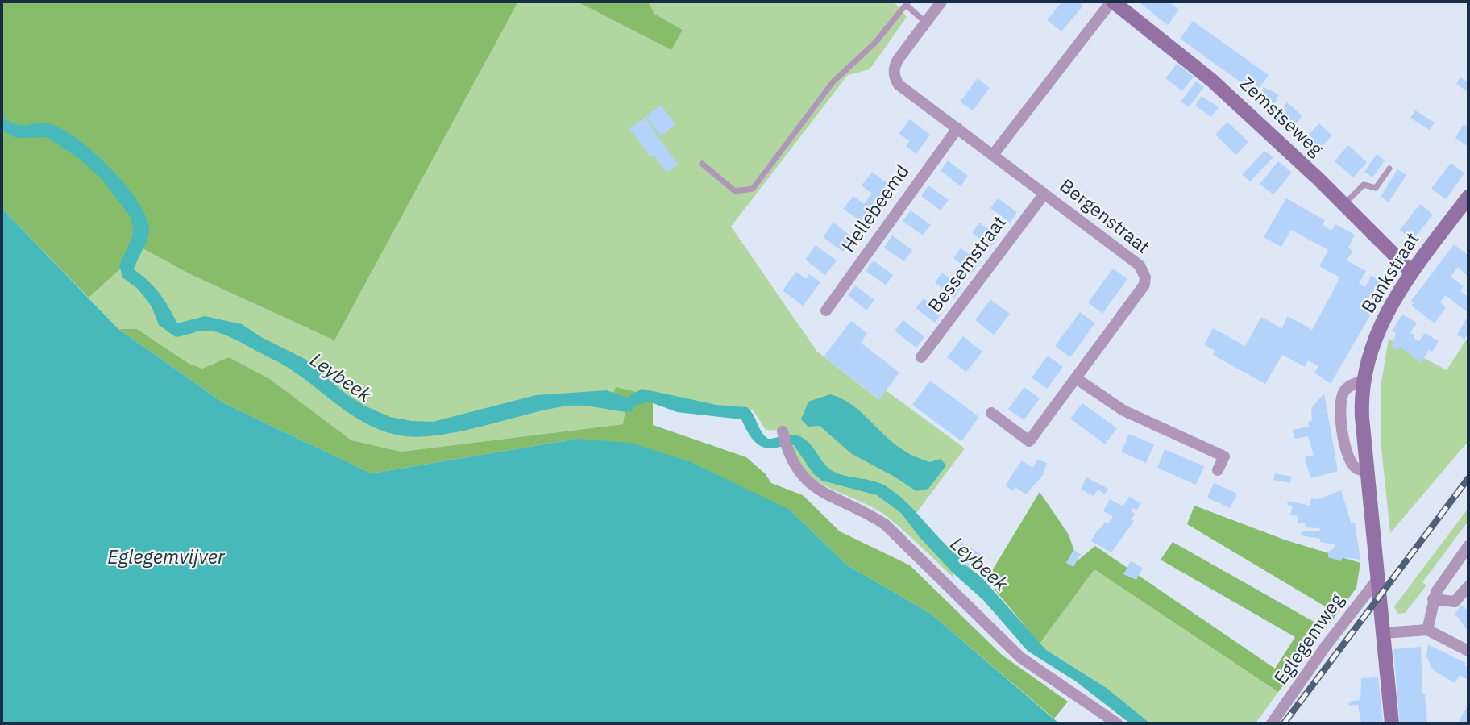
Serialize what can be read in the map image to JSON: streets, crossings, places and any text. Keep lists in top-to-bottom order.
{
  "streets": {
    "street": [
      "Zemstseweg",
      "Hellebeemd",
      "Bergenstraat",
      "Bessemstraat",
      "Bankstraat",
      "Eglegemweg"
    ]
  },
  "crossings": [
    ["Zemstseweg", "Bankstraat"],
    ["Hellebeemd", "Bergenstraat"],
    ["Bergenstraat", "Bessemstraat"],
    ["Bankstraat", "Eglegemweg"]
  ],
  "water": ["Leybeek", "Eglegemvijver"]
}
